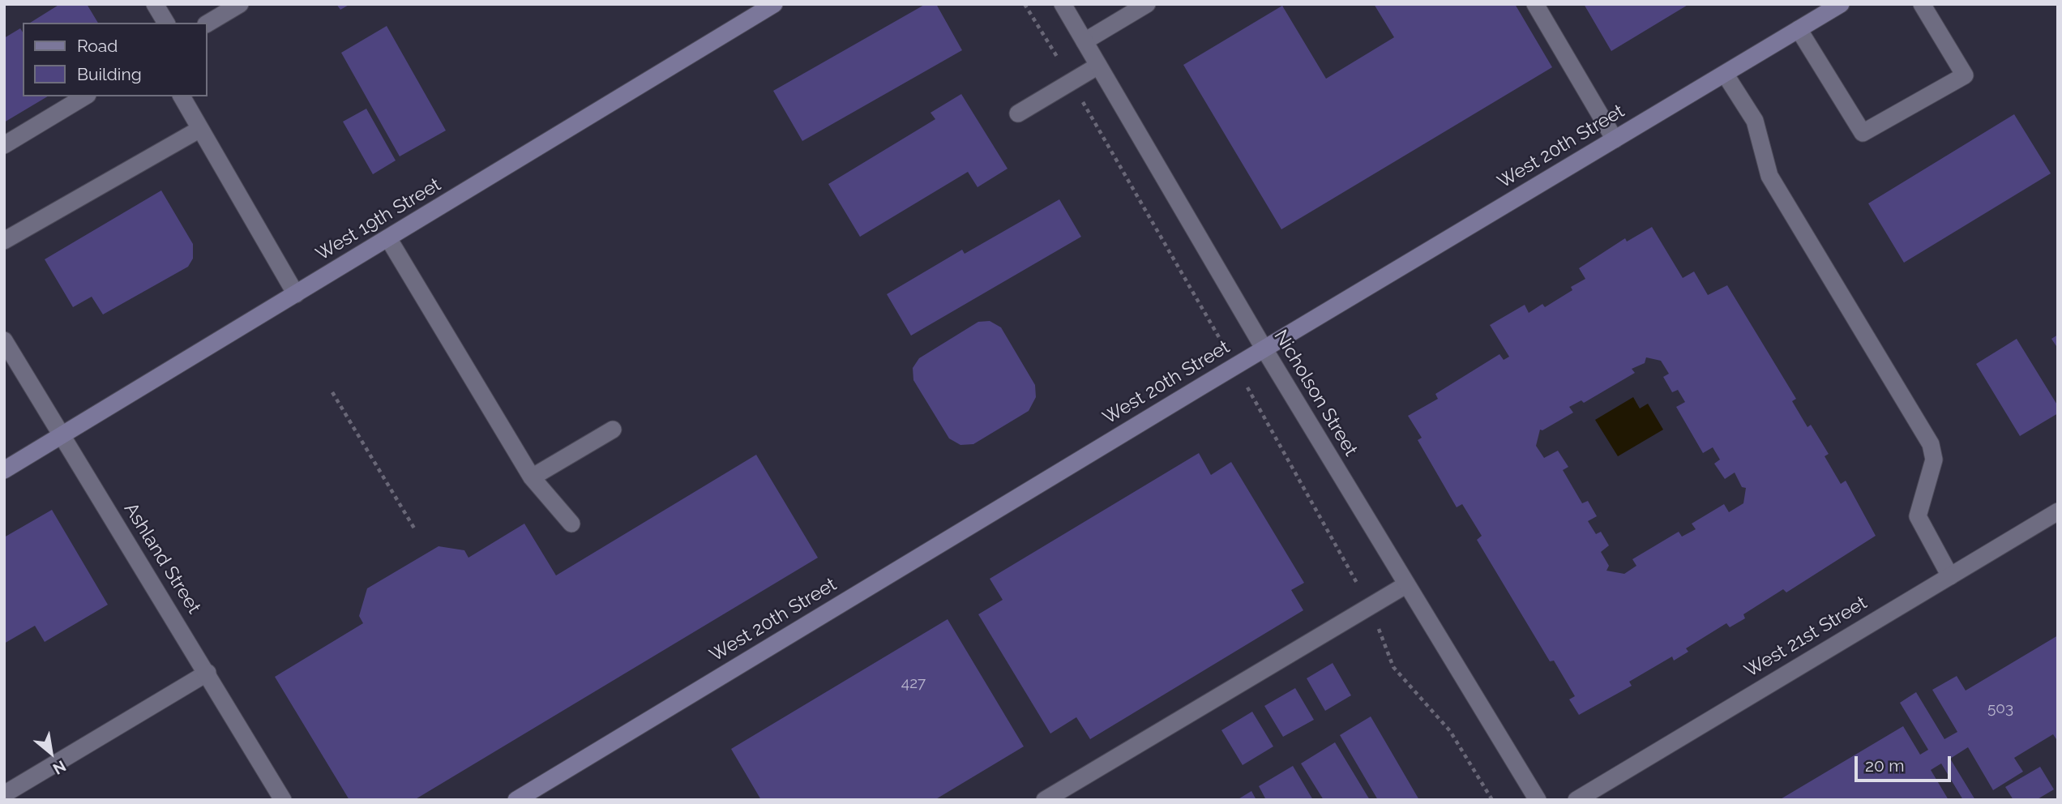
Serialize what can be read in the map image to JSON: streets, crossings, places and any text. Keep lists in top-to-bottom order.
{
  "streets": {
    "main road": ["West 20th Street", "West 19th Street"],
    "street": ["Nicholson Street", "Ashland Street", "West 21st Street"]
  },
  "crossings": [
    ["West 20th Street", "Nicholson Street"],
    ["West 19th Street", "Ashland Street"]
  ],
  "house_numbers": ["427", "503"],
  "legend": ["Road", "Building"],
  "scale_bar": "20 m",
  "north": "bottom right"
}
